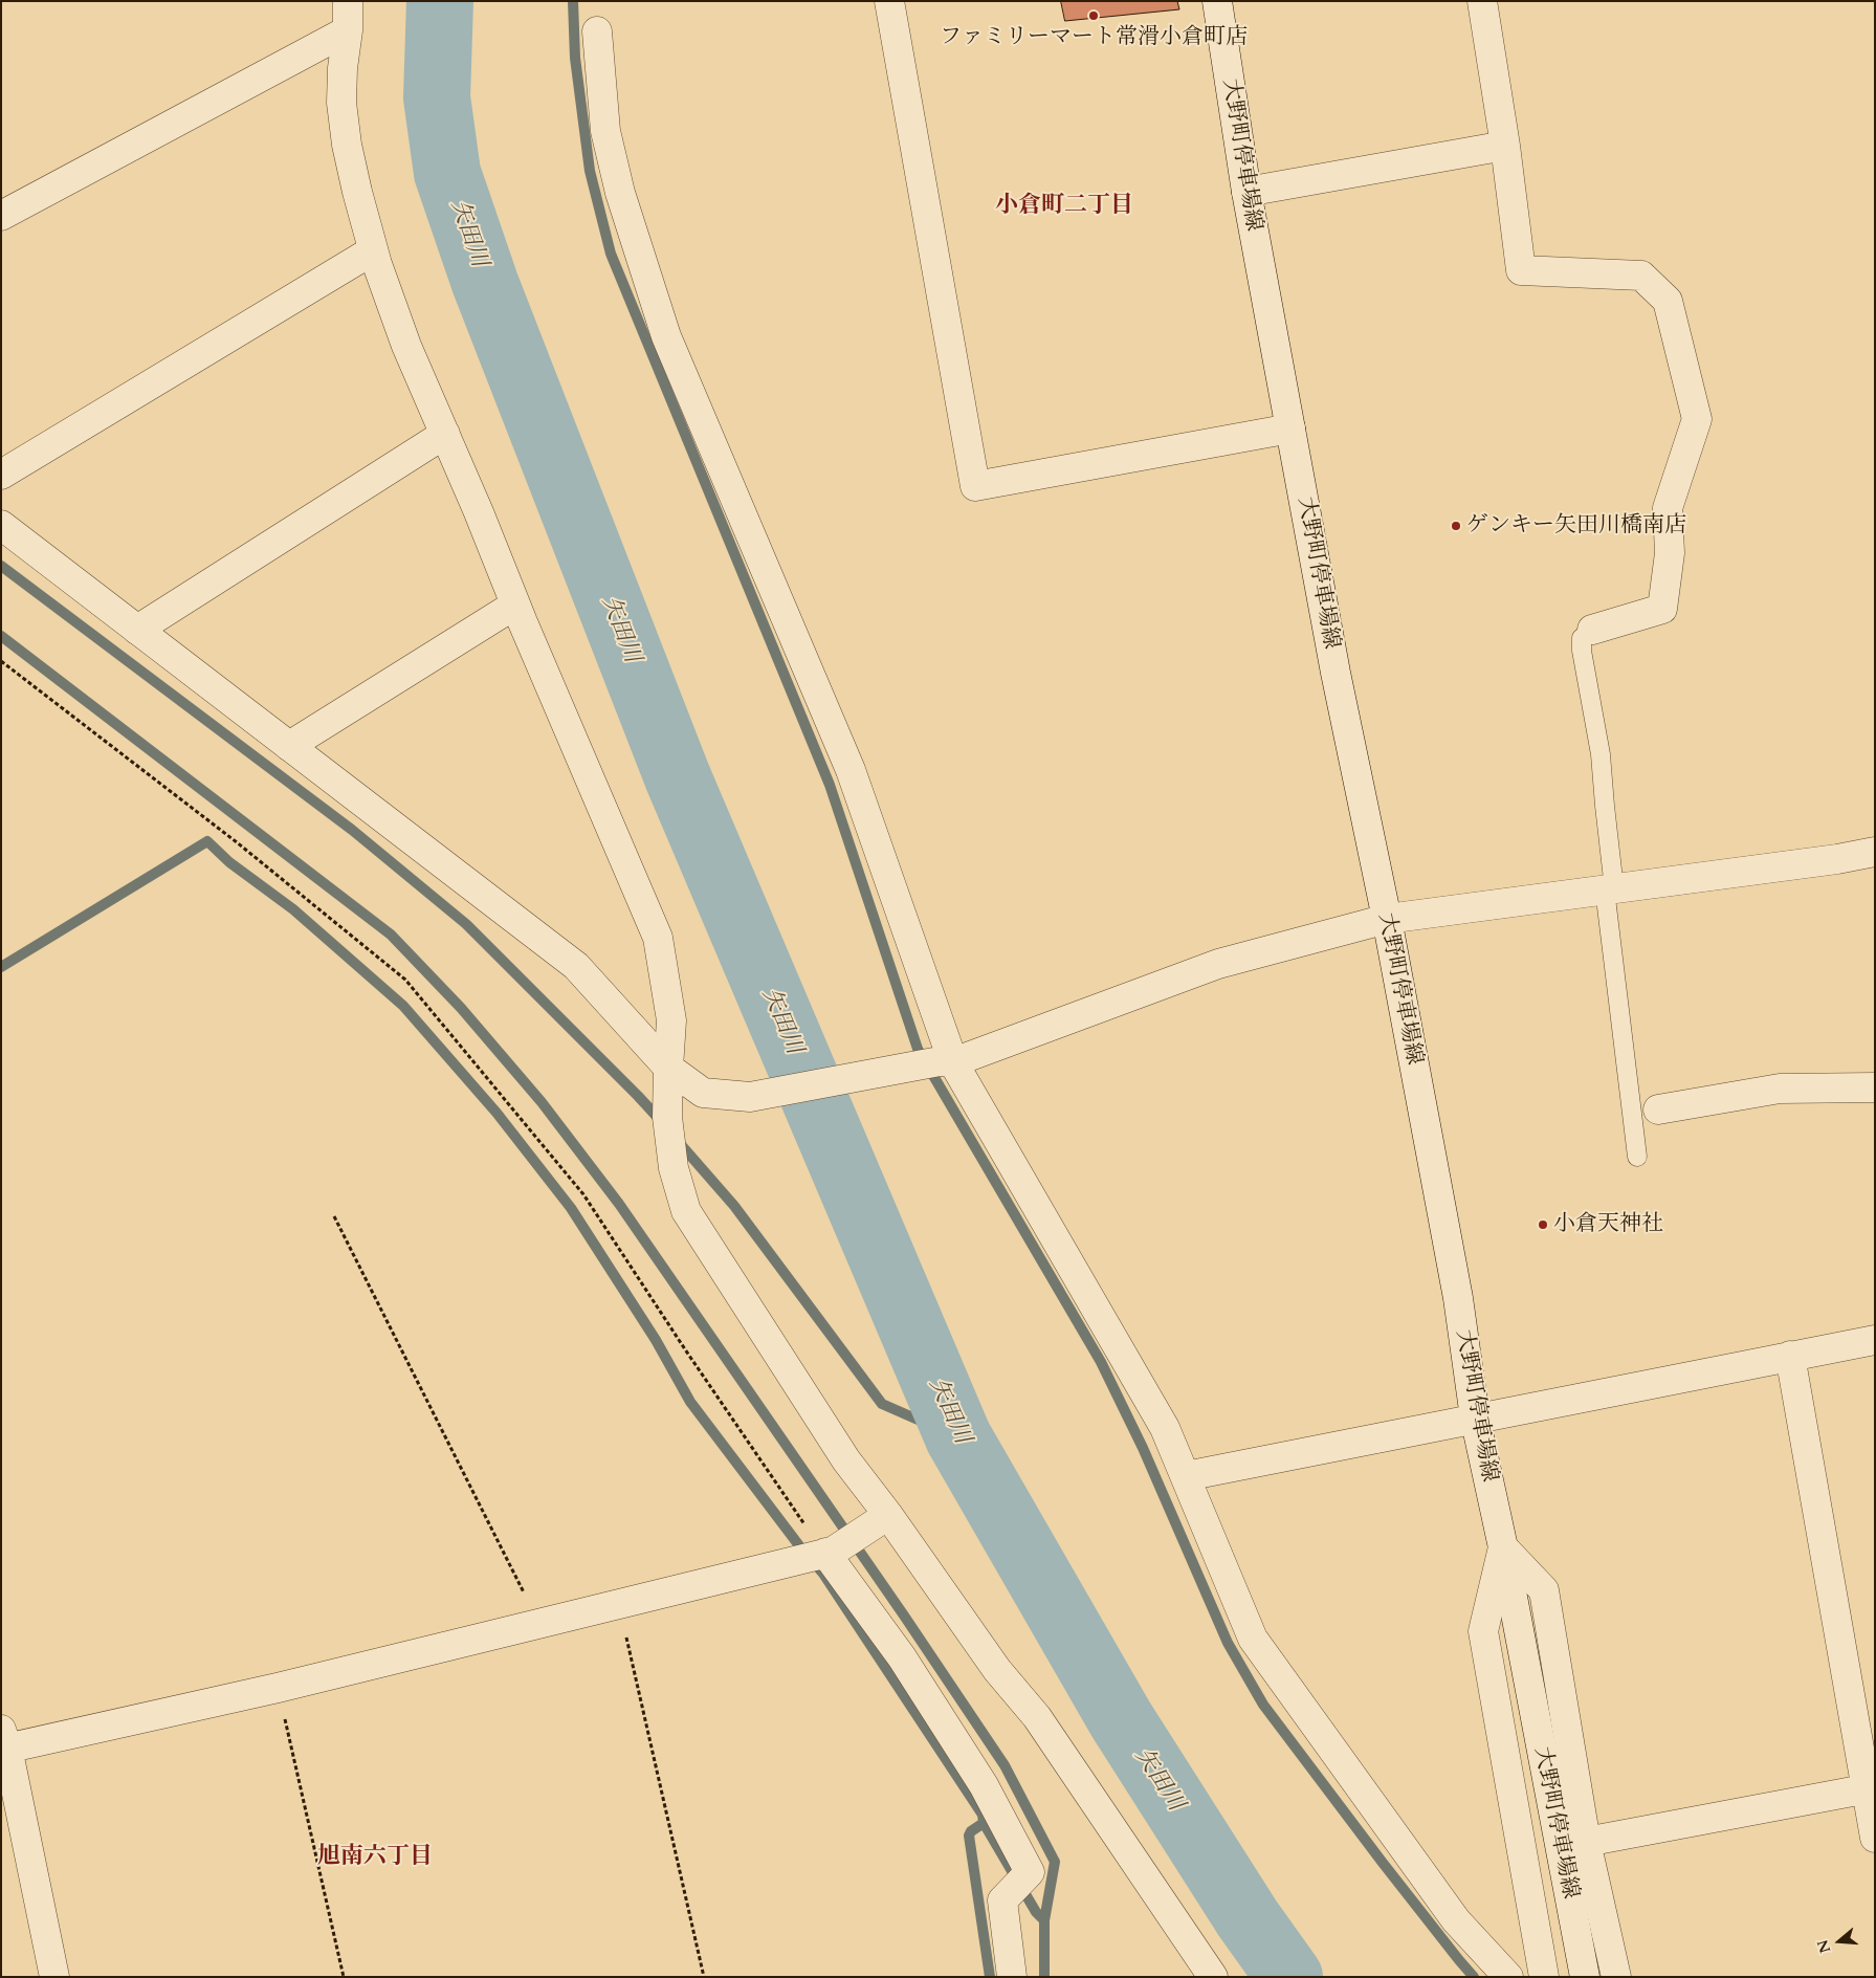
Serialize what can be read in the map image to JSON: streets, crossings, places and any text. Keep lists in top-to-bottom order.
{
  "streets": {
    "street": ["大野町停車場線"]
  },
  "districts": ["小倉町二丁目", "旭南六丁目"],
  "water": ["矢田川"],
  "places": ["ファミリーマート常滑小倉町店", "ゲンキー矢田川橋南店", "小倉天神社"],
  "north": "left"
}
